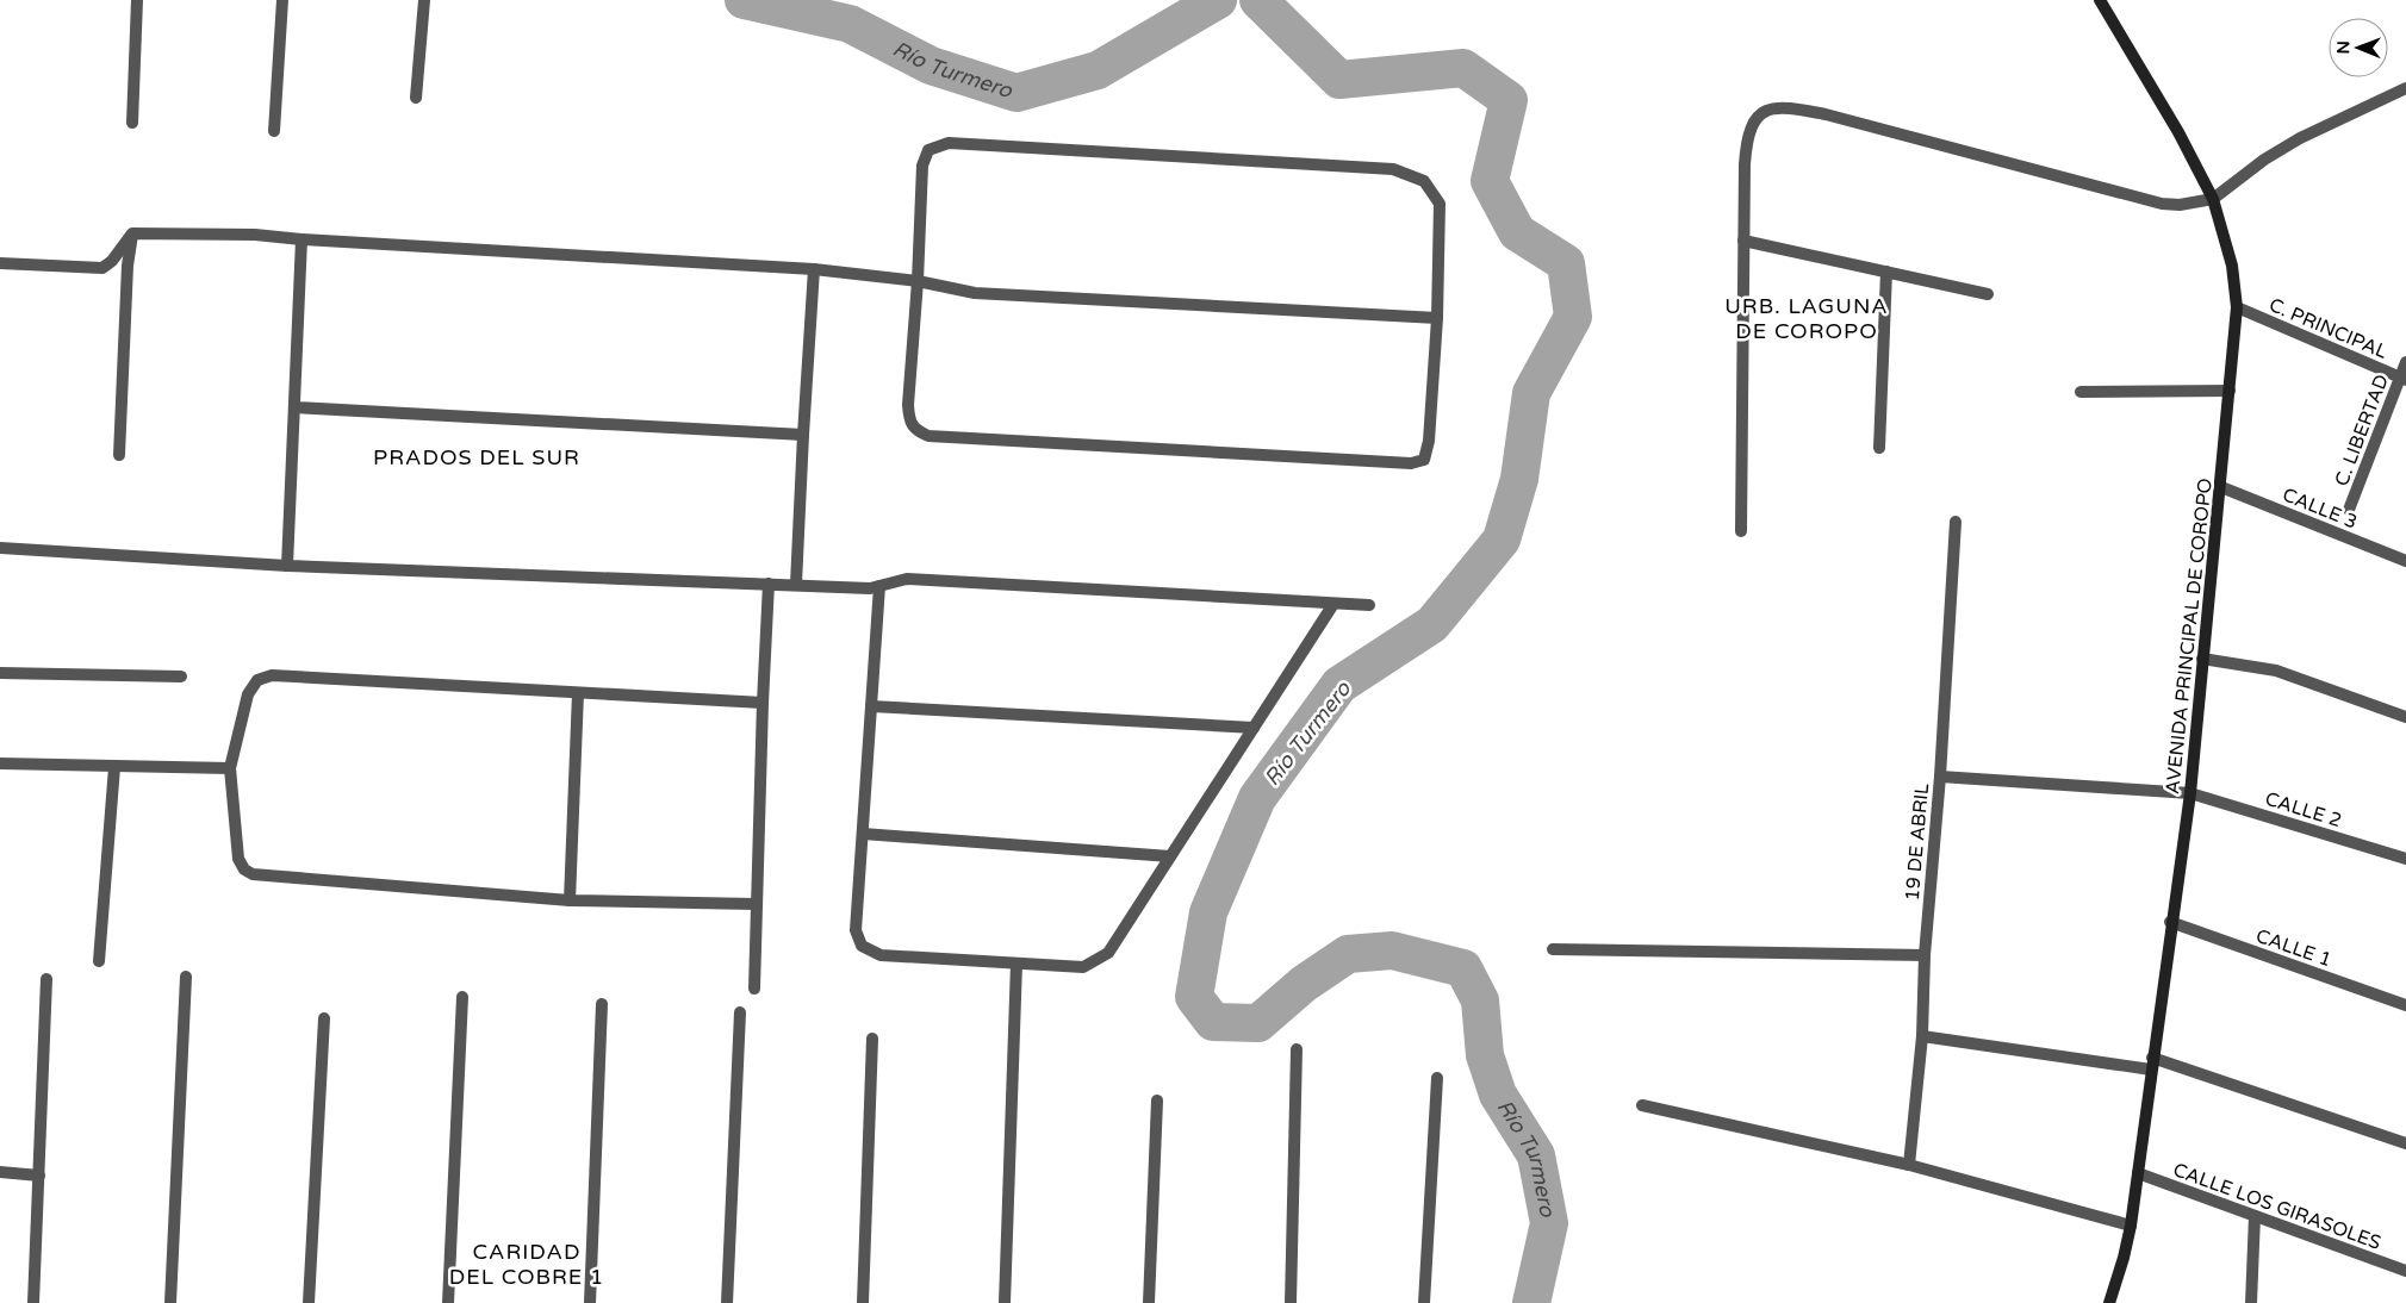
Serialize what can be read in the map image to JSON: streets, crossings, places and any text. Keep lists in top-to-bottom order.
{
  "streets": {
    "street": [
      "C. PRINCIPAL",
      "C. LIBERTAD",
      "CALLE 3",
      "AVENIDA PRINCIPAL DE COROPO",
      "CALLE 2",
      "19 DE ABRIL",
      "CALLE 1",
      "CALLE LOS GIRASOLES"
    ]
  },
  "crossings": [
    ["C. PRINCIPAL", "C. LIBERTAD"],
    ["C. PRINCIPAL", "AVENIDA PRINCIPAL DE COROPO"],
    ["CALLE 3", "AVENIDA PRINCIPAL DE COROPO"],
    ["AVENIDA PRINCIPAL DE COROPO", "CALLE 2"],
    ["AVENIDA PRINCIPAL DE COROPO", "CALLE 1"],
    ["AVENIDA PRINCIPAL DE COROPO", "CALLE LOS GIRASOLES"],
    ["CALLE 2", "19 DE ABRIL"]
  ],
  "districts": ["URB. LAGUNA DE COROPO", "PRADOS DEL SUR", "CARIDAD DEL COBRE 1"],
  "water": ["Río Turmero"],
  "north": "left"
}
